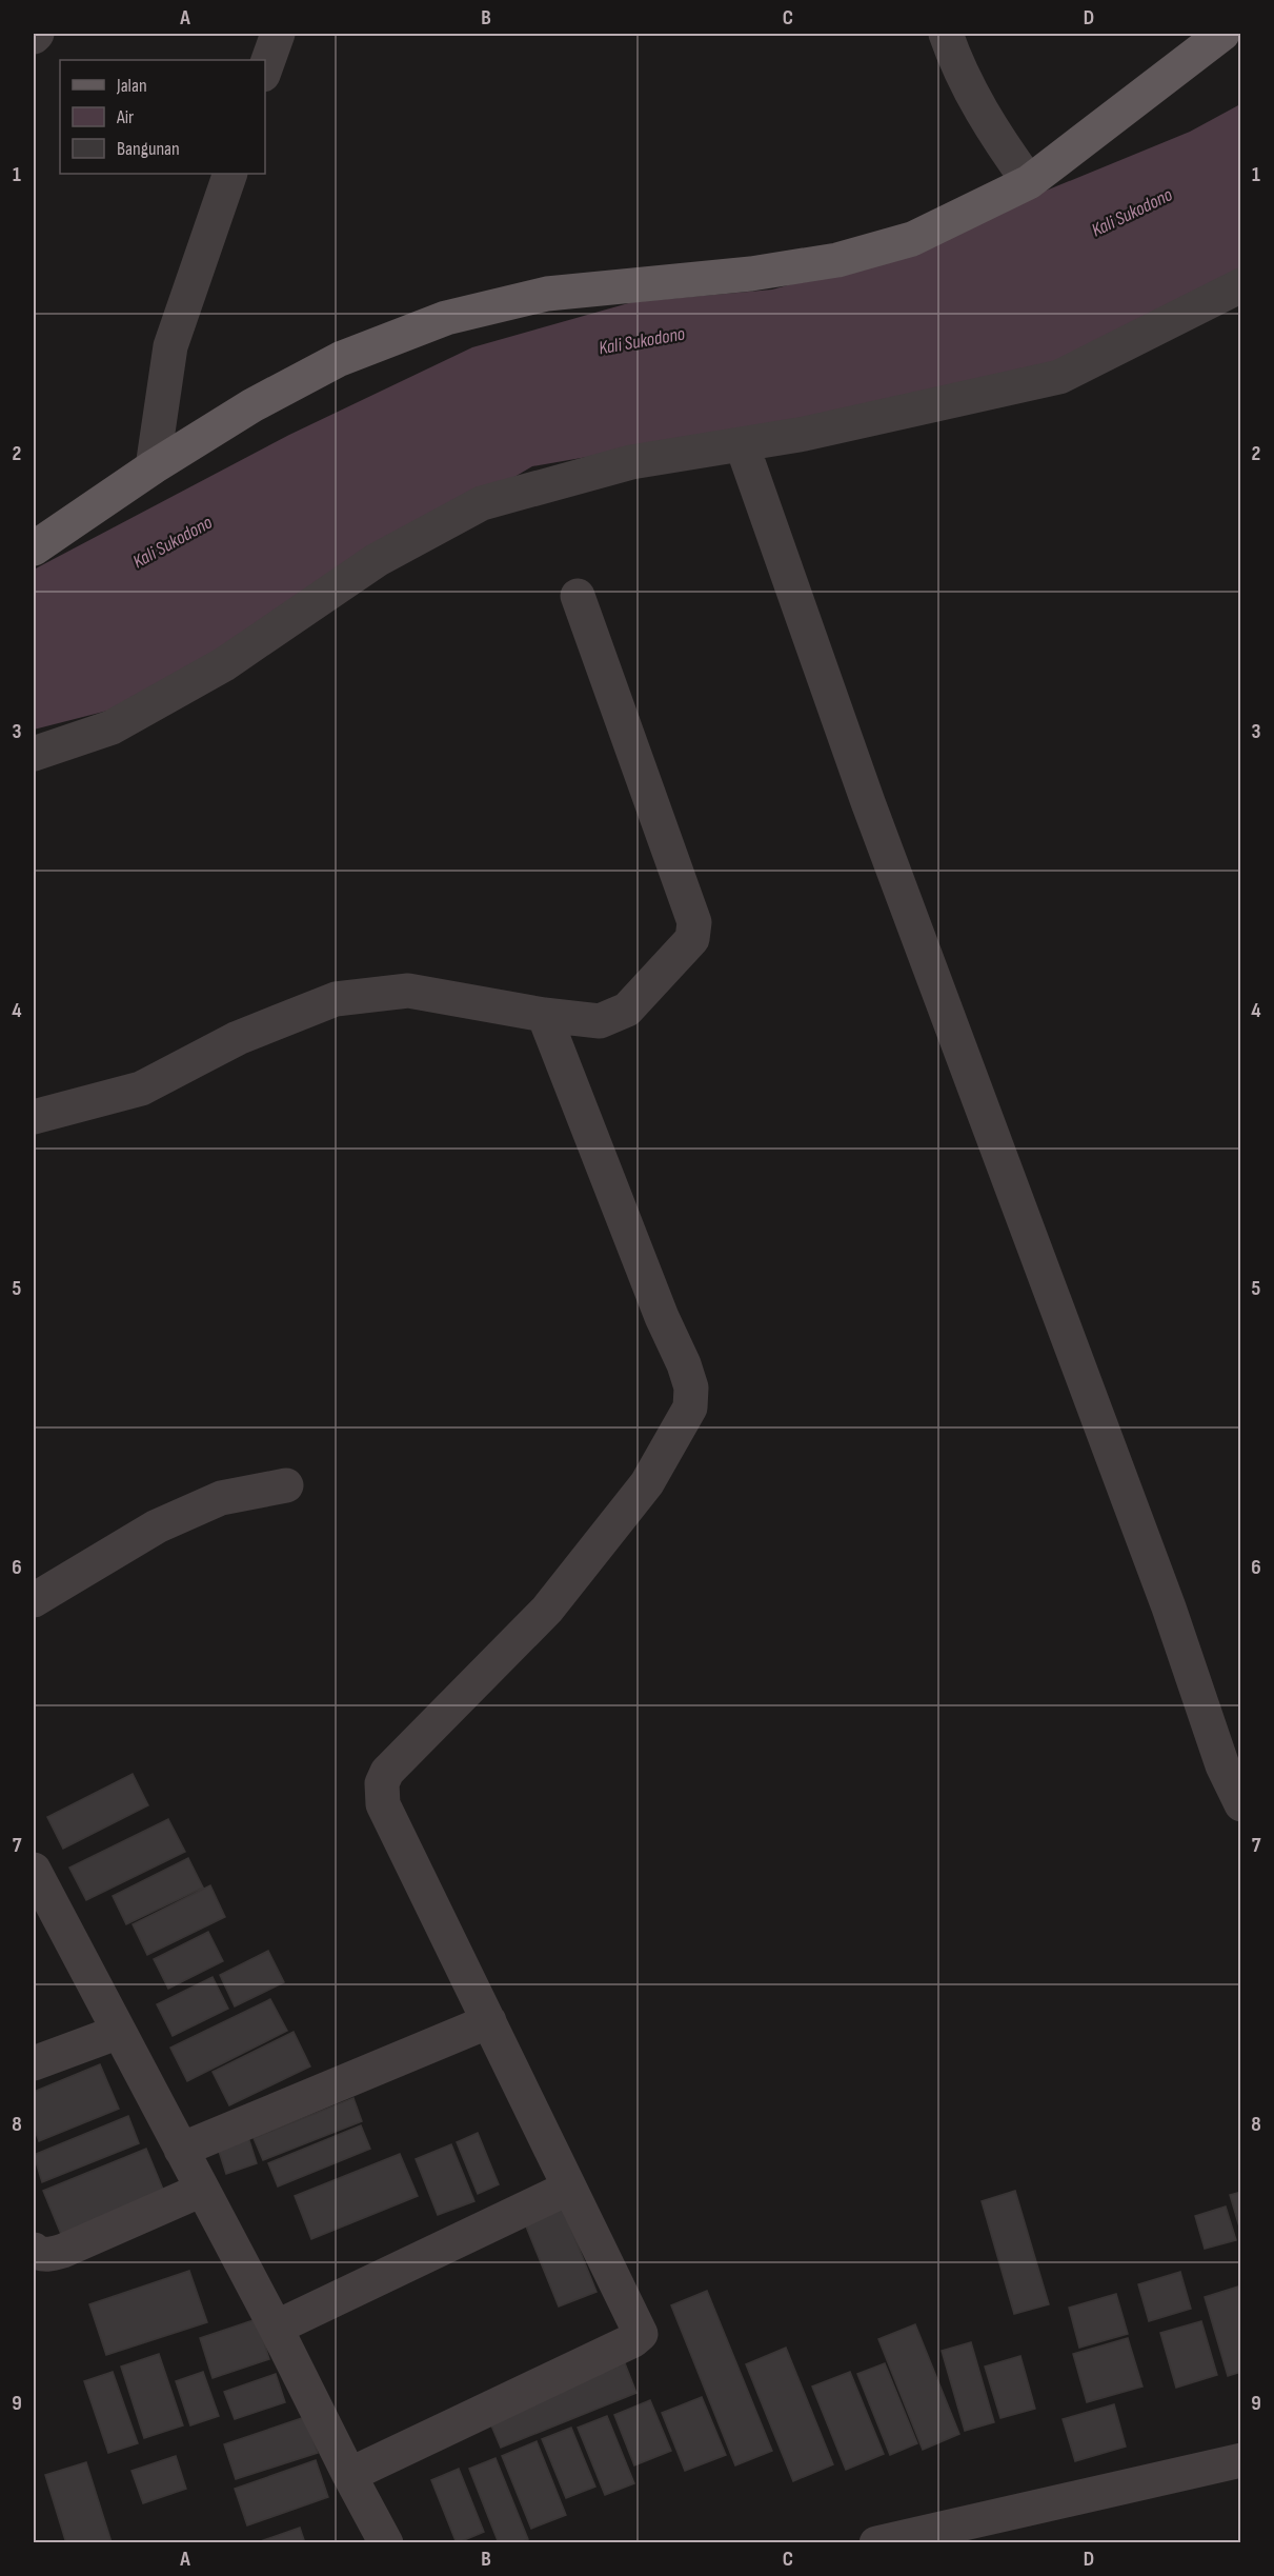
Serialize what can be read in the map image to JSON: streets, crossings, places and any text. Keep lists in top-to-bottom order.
{
  "water": ["Kali Sukodono"],
  "legend": ["Jalan", "Air", "Bangunan"],
  "grid": {
    "columns": [
      "A",
      "B",
      "C",
      "D"
    ],
    "rows": [
      "1",
      "2",
      "3",
      "4",
      "5",
      "6",
      "7",
      "8",
      "9"
    ]
  }
}
